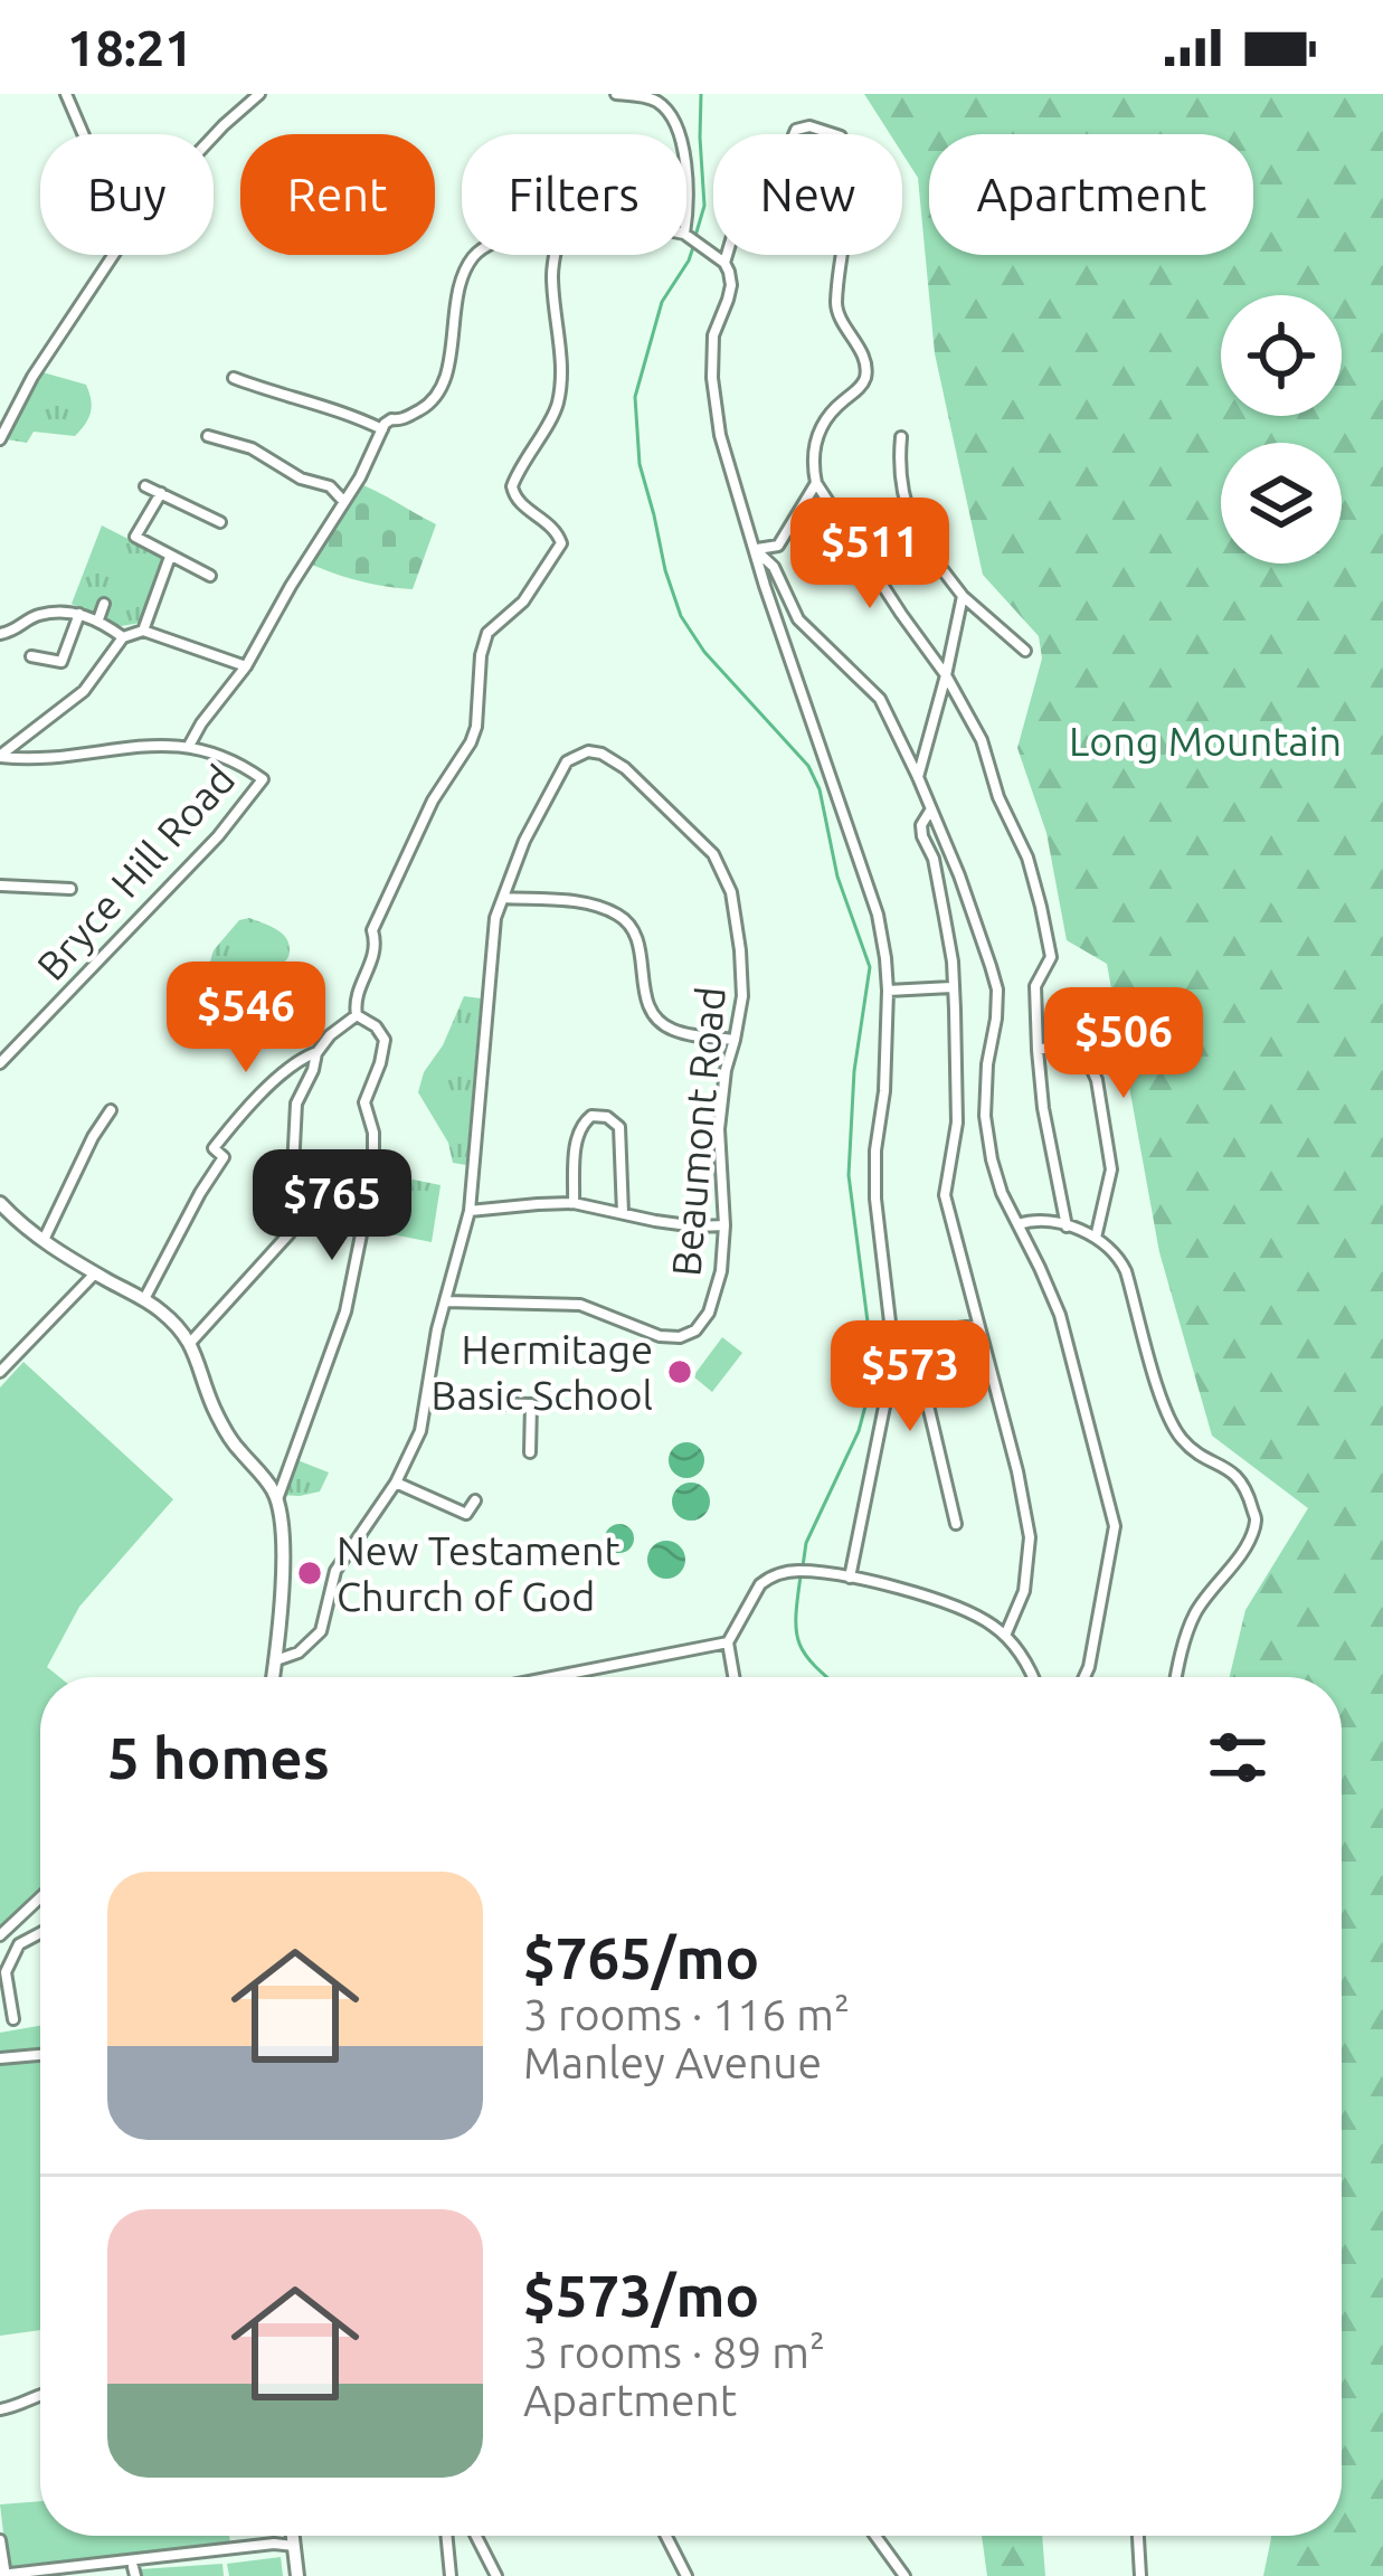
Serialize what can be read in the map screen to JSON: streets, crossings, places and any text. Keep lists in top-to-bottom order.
{
  "streets": {
    "street": ["Bryce Hill Road", "Beaumont Road"]
  },
  "parks": ["Long Mountain"],
  "places": ["Hermitage Basic School", "New Testament Church of God"],
  "page": {
    "status": "18:21",
    "chip": [
      "Buy",
      "Rent",
      "Filters",
      "New",
      "Apartment"
    ],
    "price": [
      "$511",
      "$546",
      "$506",
      "$765",
      "$573"
    ],
    "heading": "5 homes",
    "list": [
      {
        "name": "$765/mo",
        "note": "3 rooms · 116 m² · Manley Avenue"
      },
      {
        "name": "$573/mo",
        "note": "3 rooms · 89 m² · Apartment"
      }
    ]
  }
}
